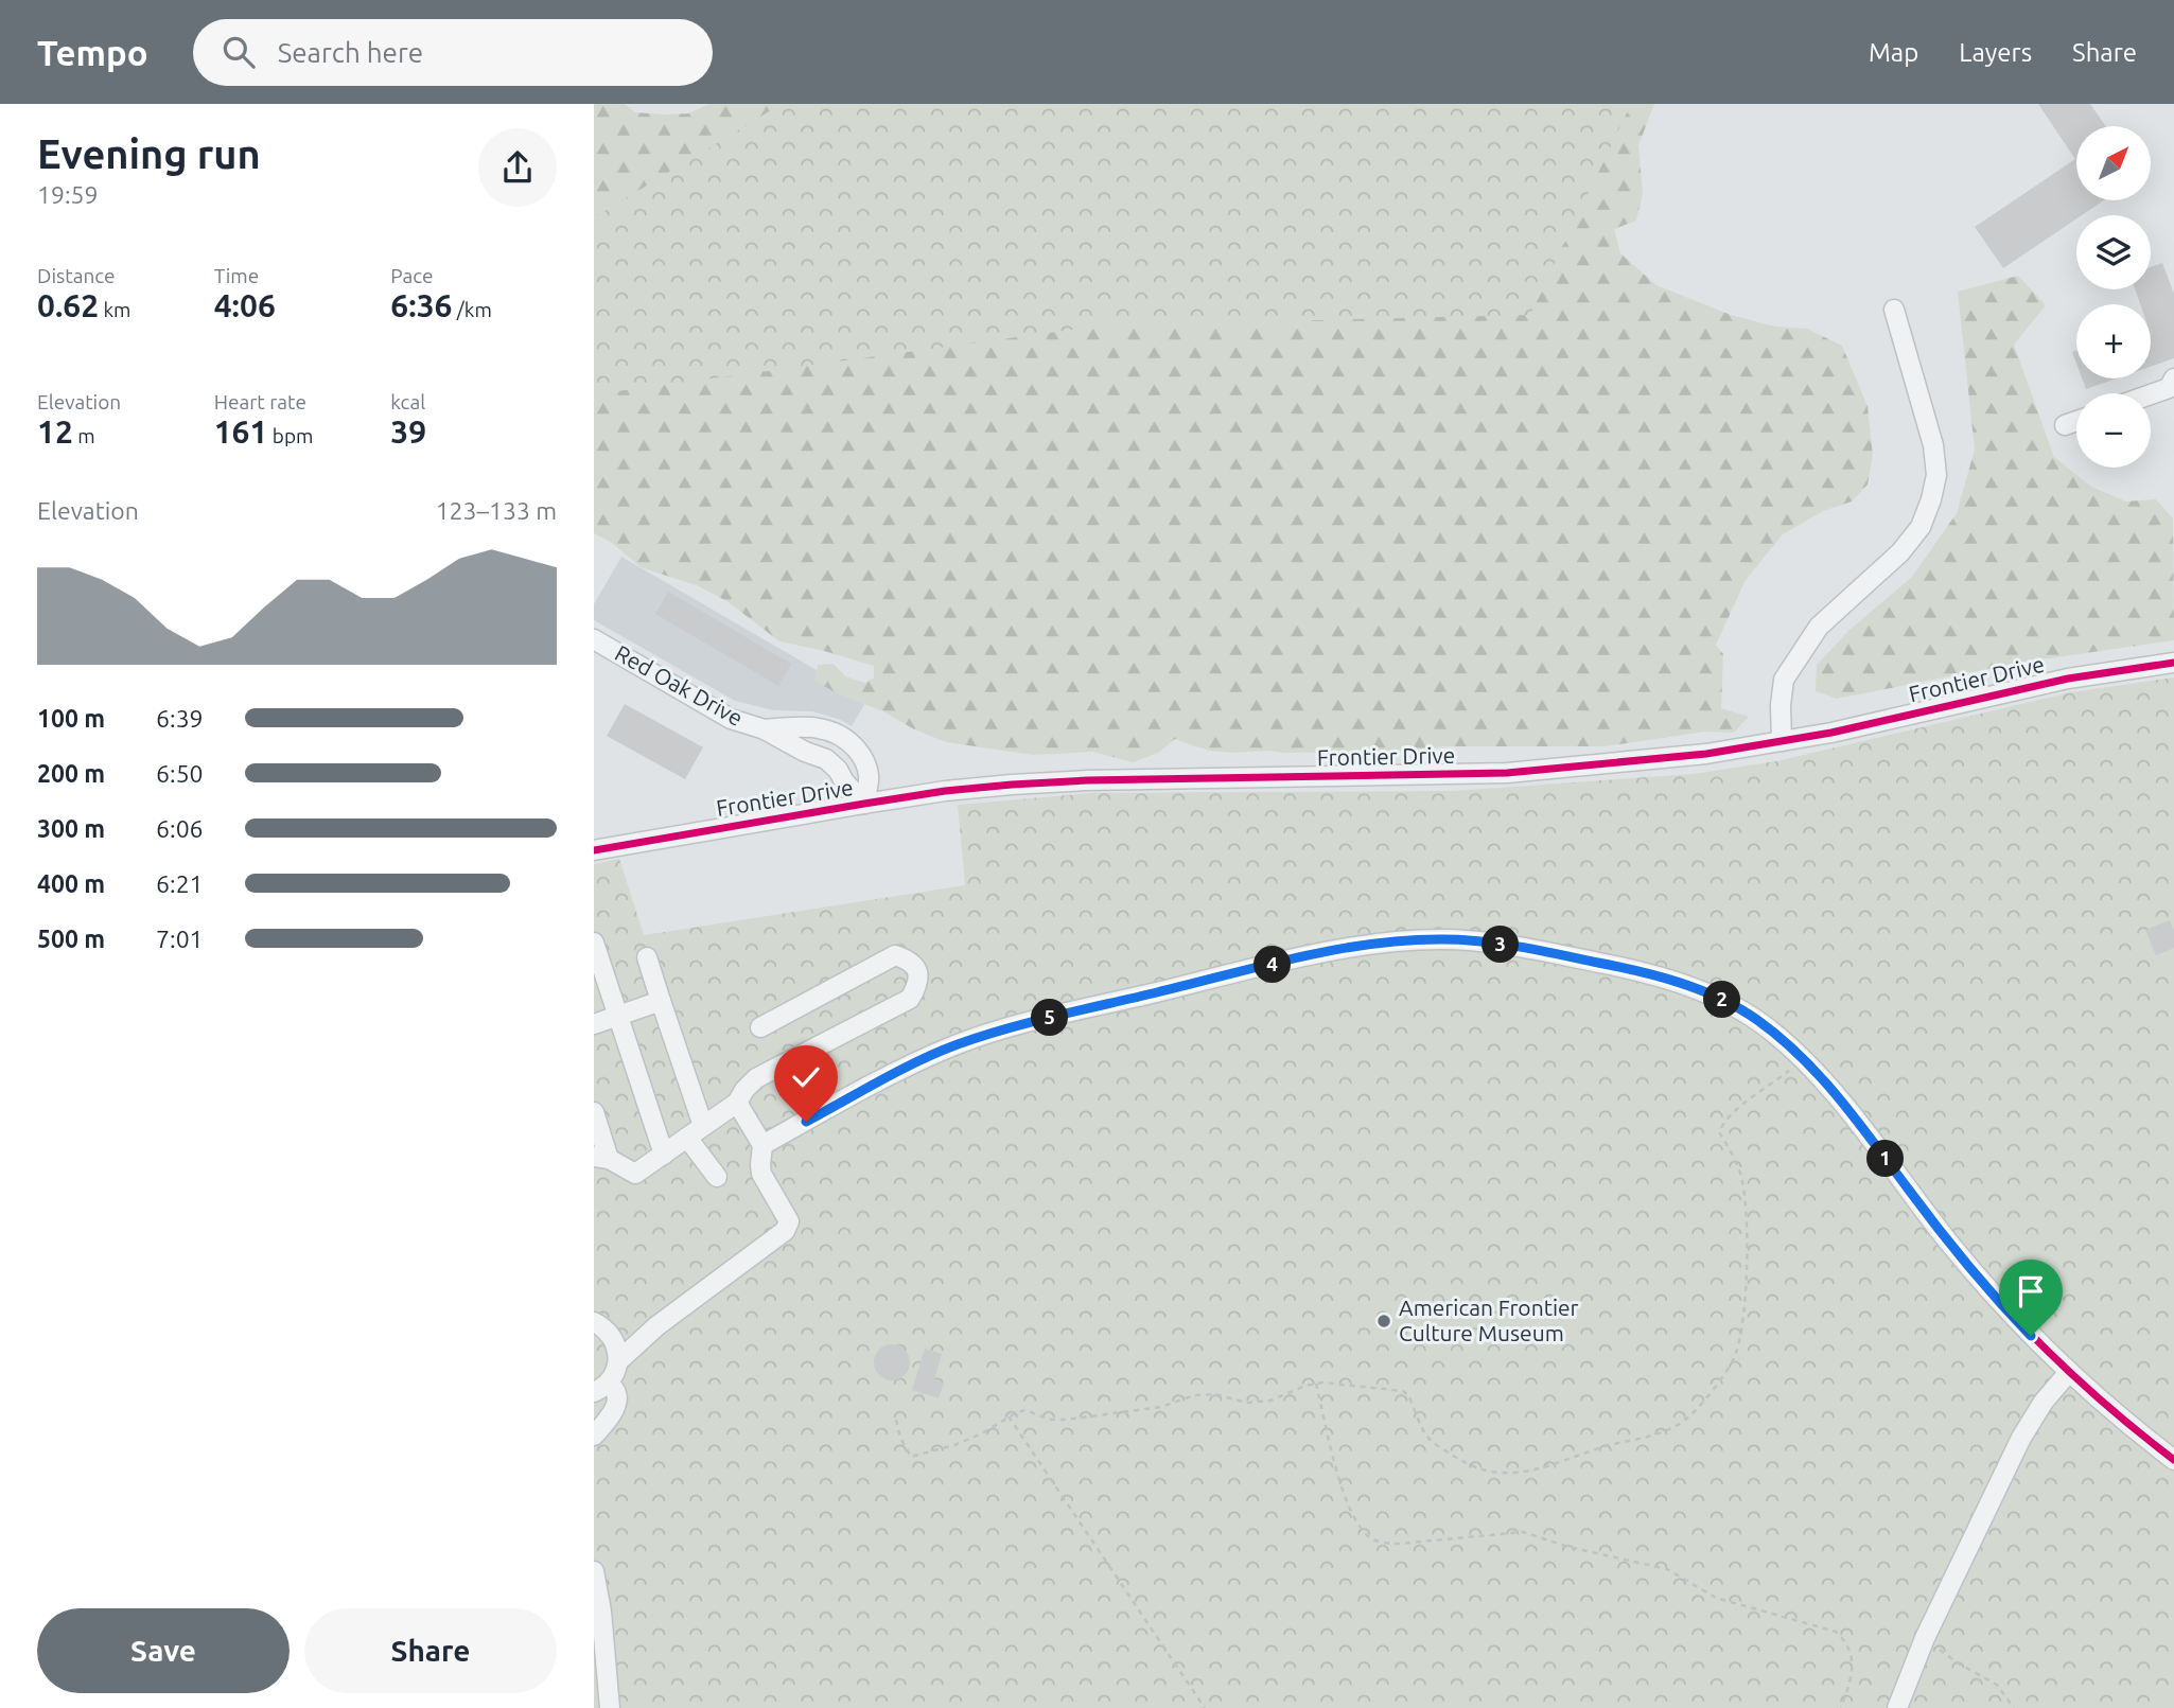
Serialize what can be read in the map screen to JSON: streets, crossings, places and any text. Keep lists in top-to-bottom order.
{
  "streets": {
    "street": ["Frontier Drive", "Red Oak Drive"]
  },
  "crossings": [
    ["Frontier Drive", "Red Oak Drive"]
  ],
  "places": ["American Frontier Culture Museum"],
  "north": "top right",
  "page": {
    "header": "Tempo",
    "search": "Search here",
    "nav": ["Map", "Layers", "Share"],
    "heading": ["Evening run", "19:59"],
    "map_buttons": ["+", "−"],
    "stats": [
      ["Distance", "0.62 km"],
      ["Time", "4:06"],
      ["Pace", "6:36 /km"],
      ["Elevation", "12 m"],
      ["Heart rate", "161 bpm"],
      ["kcal", "39"]
    ],
    "chart": ["Elevation", "123–133 m"],
    "list": [
      {
        "name": "100 m",
        "note": "6:39"
      },
      {
        "name": "200 m",
        "note": "6:50"
      },
      {
        "name": "300 m",
        "note": "6:06"
      },
      {
        "name": "400 m",
        "note": "6:21"
      },
      {
        "name": "500 m",
        "note": "7:01"
      }
    ],
    "pins": [
      "3",
      "4",
      "2",
      "5",
      "1"
    ],
    "buttons": ["Save", "Share"]
  }
}
